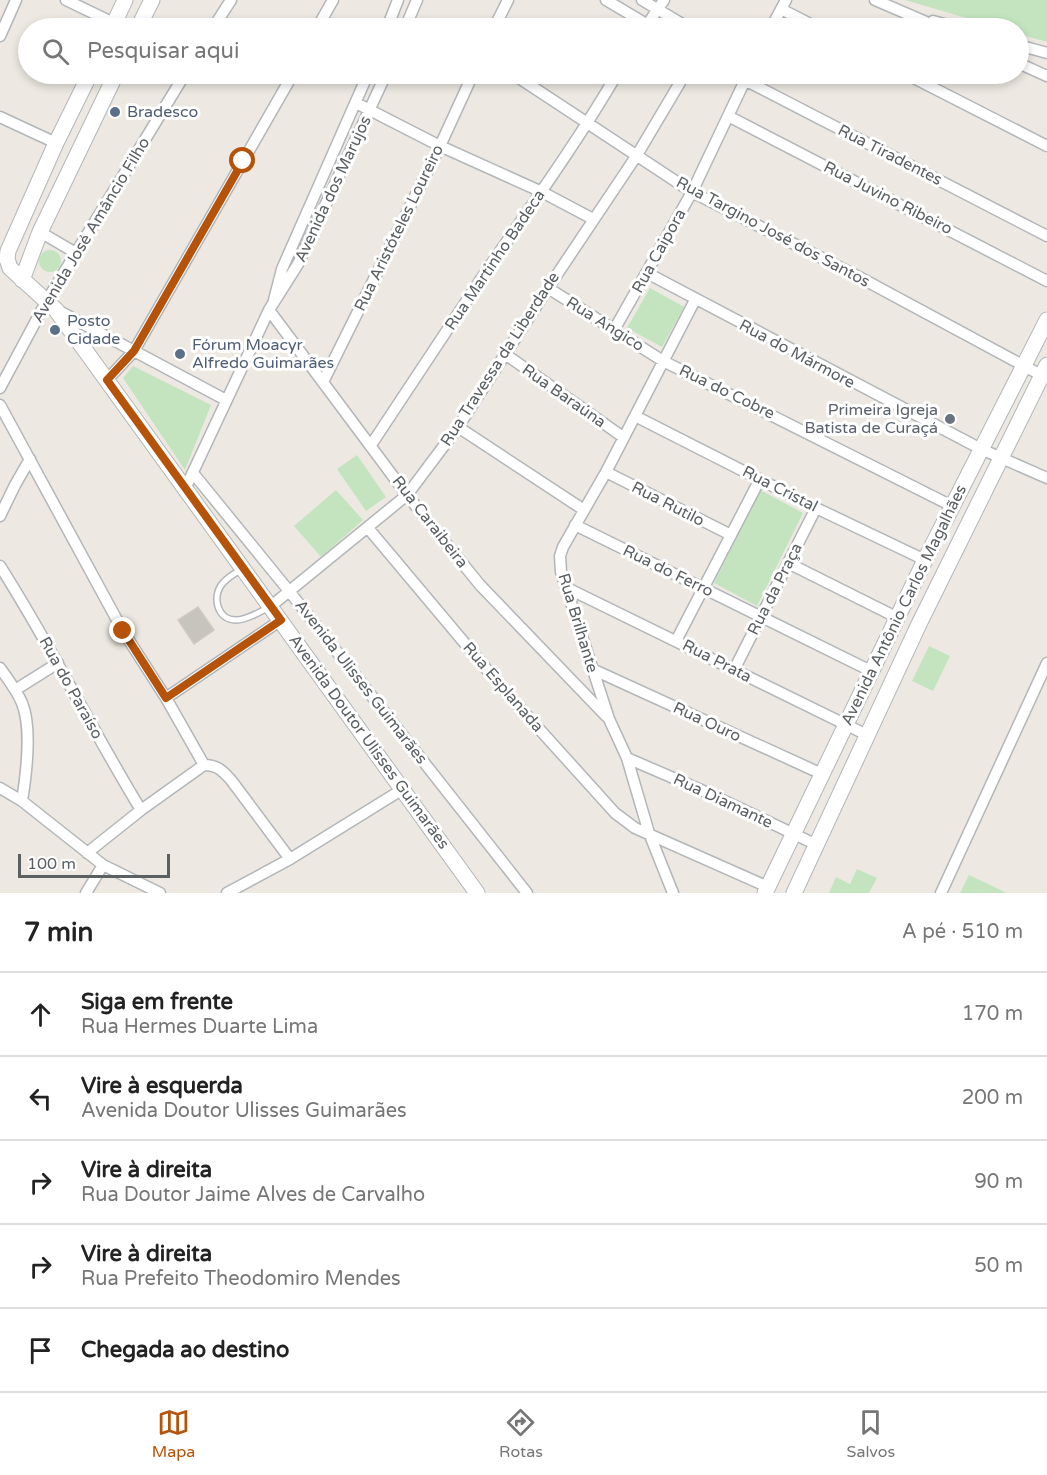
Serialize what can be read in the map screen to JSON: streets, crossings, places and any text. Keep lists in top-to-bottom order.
{
  "streets": {
    "main road": ["Avenida Antônio Carlos Magalhães", "Avenida Doutor Ulisses Guimarães"],
    "street": [
      "Rua Tiradentes",
      "Avenida dos Marujos",
      "Rua Juvino Ribeiro",
      "Rua Aristóteles Loureiro",
      "Avenida José Amâncio Filho",
      "Rua Targino José dos Santos",
      "Rua Caipora",
      "Rua Martinho Badeca",
      "Rua Angico",
      "Rua do Mármore",
      "Rua Travessa da Liberdade",
      "Rua do Cobre",
      "Rua Baraúna",
      "Rua Cristal",
      "Rua Rutilo",
      "Rua Caraibeira",
      "Rua do Ferro",
      "Rua da Praça",
      "Rua Brilhante",
      "Rua Prata",
      "Avenida Ulisses Guimarães",
      "Rua Esplanada",
      "Rua do Paraíso",
      "Rua Ouro",
      "Rua Diamante"
    ]
  },
  "crossings": [
    ["Avenida dos Marujos", "Rua Caraibeira"],
    ["Avenida dos Marujos", "Avenida Ulisses Guimarães"],
    ["Avenida dos Marujos", "Avenida Doutor Ulisses Guimarães"],
    ["Rua Juvino Ribeiro", "Rua Caipora"],
    ["Rua Aristóteles Loureiro", "Rua Caraibeira"],
    ["Avenida José Amâncio Filho", "Avenida Doutor Ulisses Guimarães"],
    ["Rua Targino José dos Santos", "Rua Caipora"],
    ["Rua Targino José dos Santos", "Rua Martinho Badeca"],
    ["Rua Targino José dos Santos", "Rua Travessa da Liberdade"],
    ["Rua Targino José dos Santos", "Avenida Antônio Carlos Magalhães"],
    ["Rua Caipora", "Rua Angico"],
    ["Rua Caipora", "Rua do Mármore"],
    ["Rua Martinho Badeca", "Rua Caraibeira"],
    ["Rua Angico", "Rua Travessa da Liberdade"],
    ["Rua Angico", "Rua do Cobre"],
    ["Rua Angico", "Rua Brilhante"],
    ["Rua do Mármore", "Avenida Antônio Carlos Magalhães"],
    ["Rua do Mármore", "Rua Brilhante"],
    ["Rua Travessa da Liberdade", "Rua Baraúna"],
    ["Rua Travessa da Liberdade", "Rua Caraibeira"],
    ["Rua Travessa da Liberdade", "Avenida Ulisses Guimarães"],
    ["Rua Travessa da Liberdade", "Rua Esplanada"],
    ["Rua Travessa da Liberdade", "Avenida Doutor Ulisses Guimarães"],
    ["Rua do Cobre", "Avenida Antônio Carlos Magalhães"],
    ["Rua do Cobre", "Rua Brilhante"],
    ["Rua Baraúna", "Rua Brilhante"],
    ["Rua Cristal", "Rua da Praça"],
    ["Rua Cristal", "Avenida Antônio Carlos Magalhães"],
    ["Rua Cristal", "Rua Brilhante"],
    ["Rua Rutilo", "Rua Brilhante"],
    ["Rua Caraibeira", "Rua Brilhante"],
    ["Rua do Ferro", "Rua da Praça"],
    ["Rua do Ferro", "Avenida Antônio Carlos Magalhães"],
    ["Rua do Ferro", "Rua Brilhante"],
    ["Rua da Praça", "Rua Prata"],
    ["Avenida Antônio Carlos Magalhães", "Rua Prata"],
    ["Avenida Antônio Carlos Magalhães", "Rua Esplanada"],
    ["Avenida Antônio Carlos Magalhães", "Rua Ouro"],
    ["Avenida Antônio Carlos Magalhães", "Rua Diamante"],
    ["Rua Brilhante", "Rua Prata"],
    ["Rua Brilhante", "Rua Esplanada"],
    ["Rua Brilhante", "Rua Ouro"],
    ["Rua Brilhante", "Rua Diamante"]
  ],
  "places": [
    "Bradesco",
    "Posto Cidade",
    "Fórum Moacyr Alfredo Guimarães",
    "Primeira Igreja Batista de Curaçá"
  ],
  "scale_bar": "100 m",
  "page": {
    "search": "Pesquisar aqui",
    "scale": "100 m",
    "heading": ["7 min", "A pé · 510 m"],
    "list": [
      ["Siga em frente", "Rua Hermes Duarte Lima", "170 m"],
      ["Vire à esquerda", "Avenida Doutor Ulisses Guimarães", "200 m"],
      ["Vire à direita", "Rua Doutor Jaime Alves de Carvalho", "90 m"],
      ["Vire à direita", "Rua Prefeito Theodomiro Mendes", "50 m"],
      "Chegada ao destino"
    ],
    "nav": ["Mapa", "Rotas", "Salvos"]
  }
}
